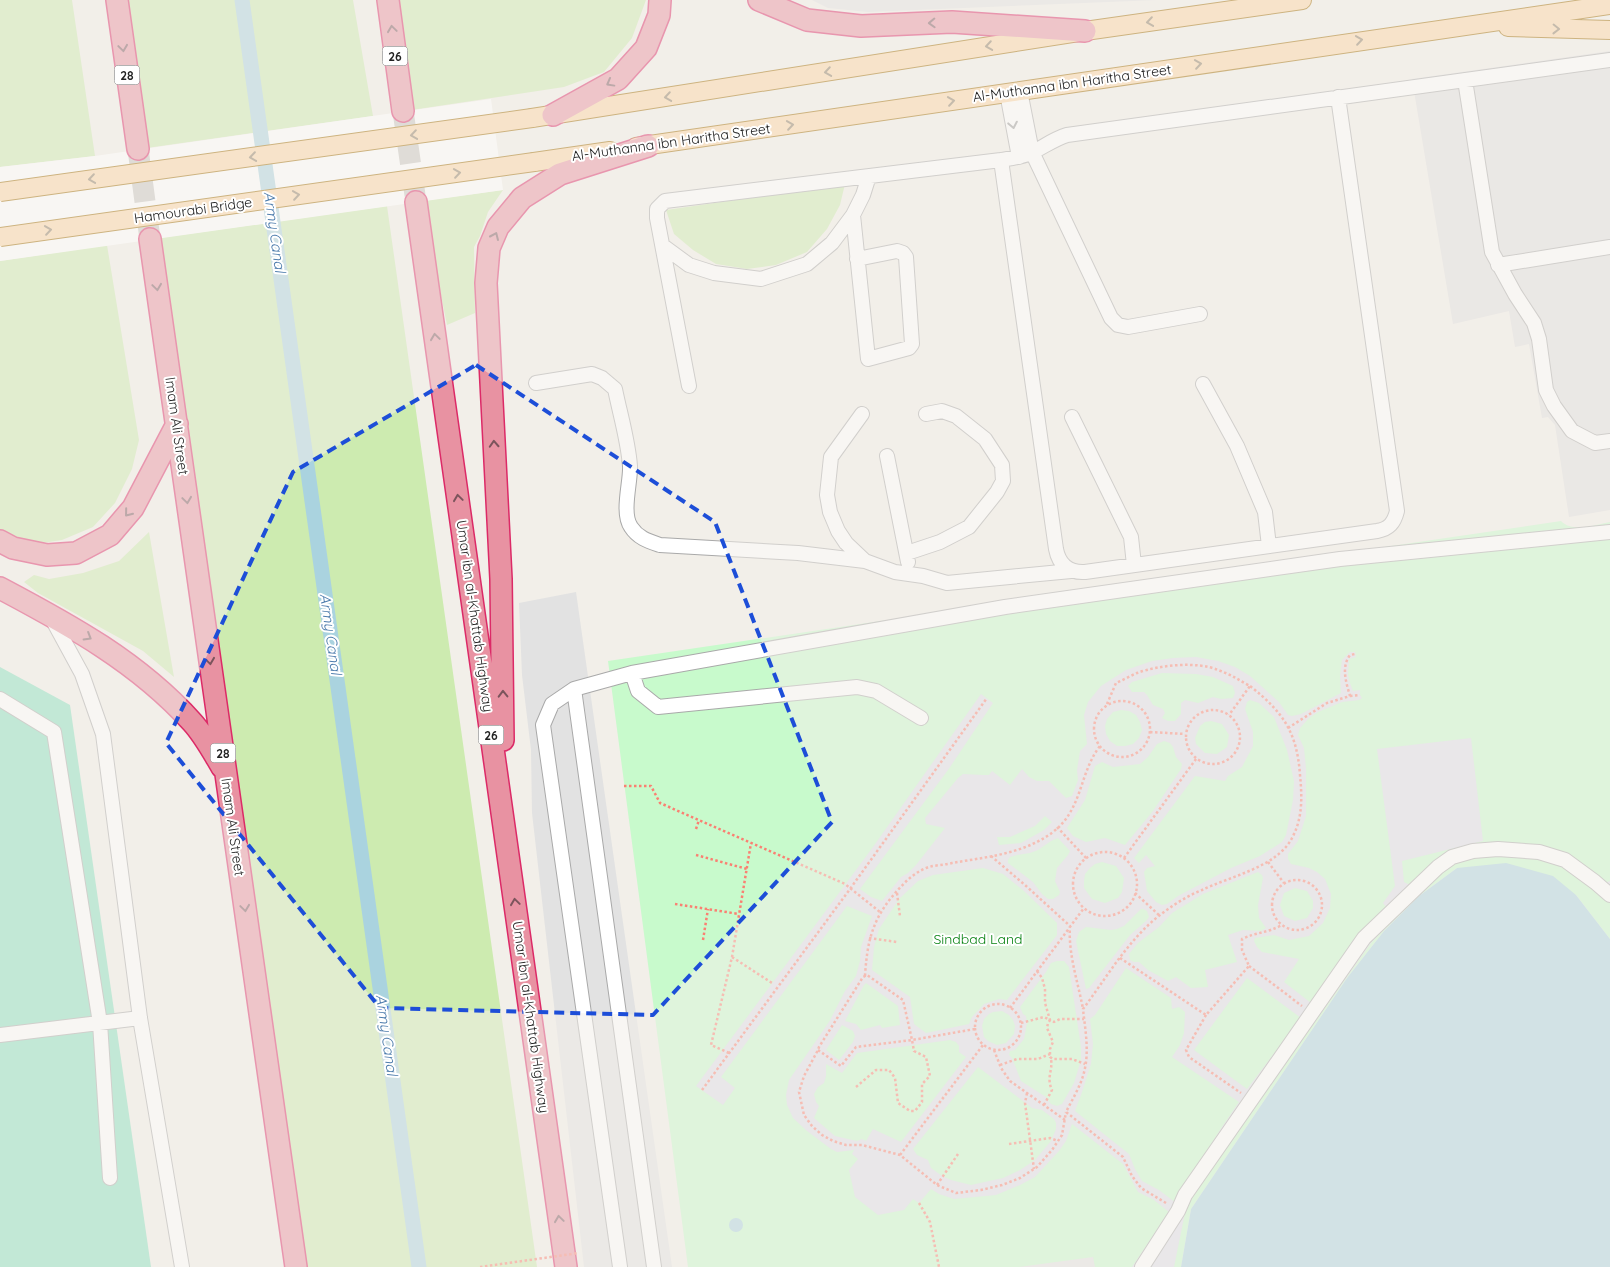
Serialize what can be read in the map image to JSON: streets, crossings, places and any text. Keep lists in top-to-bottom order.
{
  "streets": {
    "highway": [
      "26",
      "28",
      "Imam Ali Street",
      "Umar ibn al-Khattab Highway"
    ],
    "main road": ["Al-Muthanna ibn Haritha Street", "Hamourabi Bridge"]
  },
  "crossings": [
    ["Al-Muthanna ibn Haritha Street", "Hamourabi Bridge"]
  ],
  "one_way": ["Imam Ali Street", "Umar ibn al-Khattab Highway"],
  "water": ["Army Canal"],
  "parks": ["Sindbad Land"]
}
